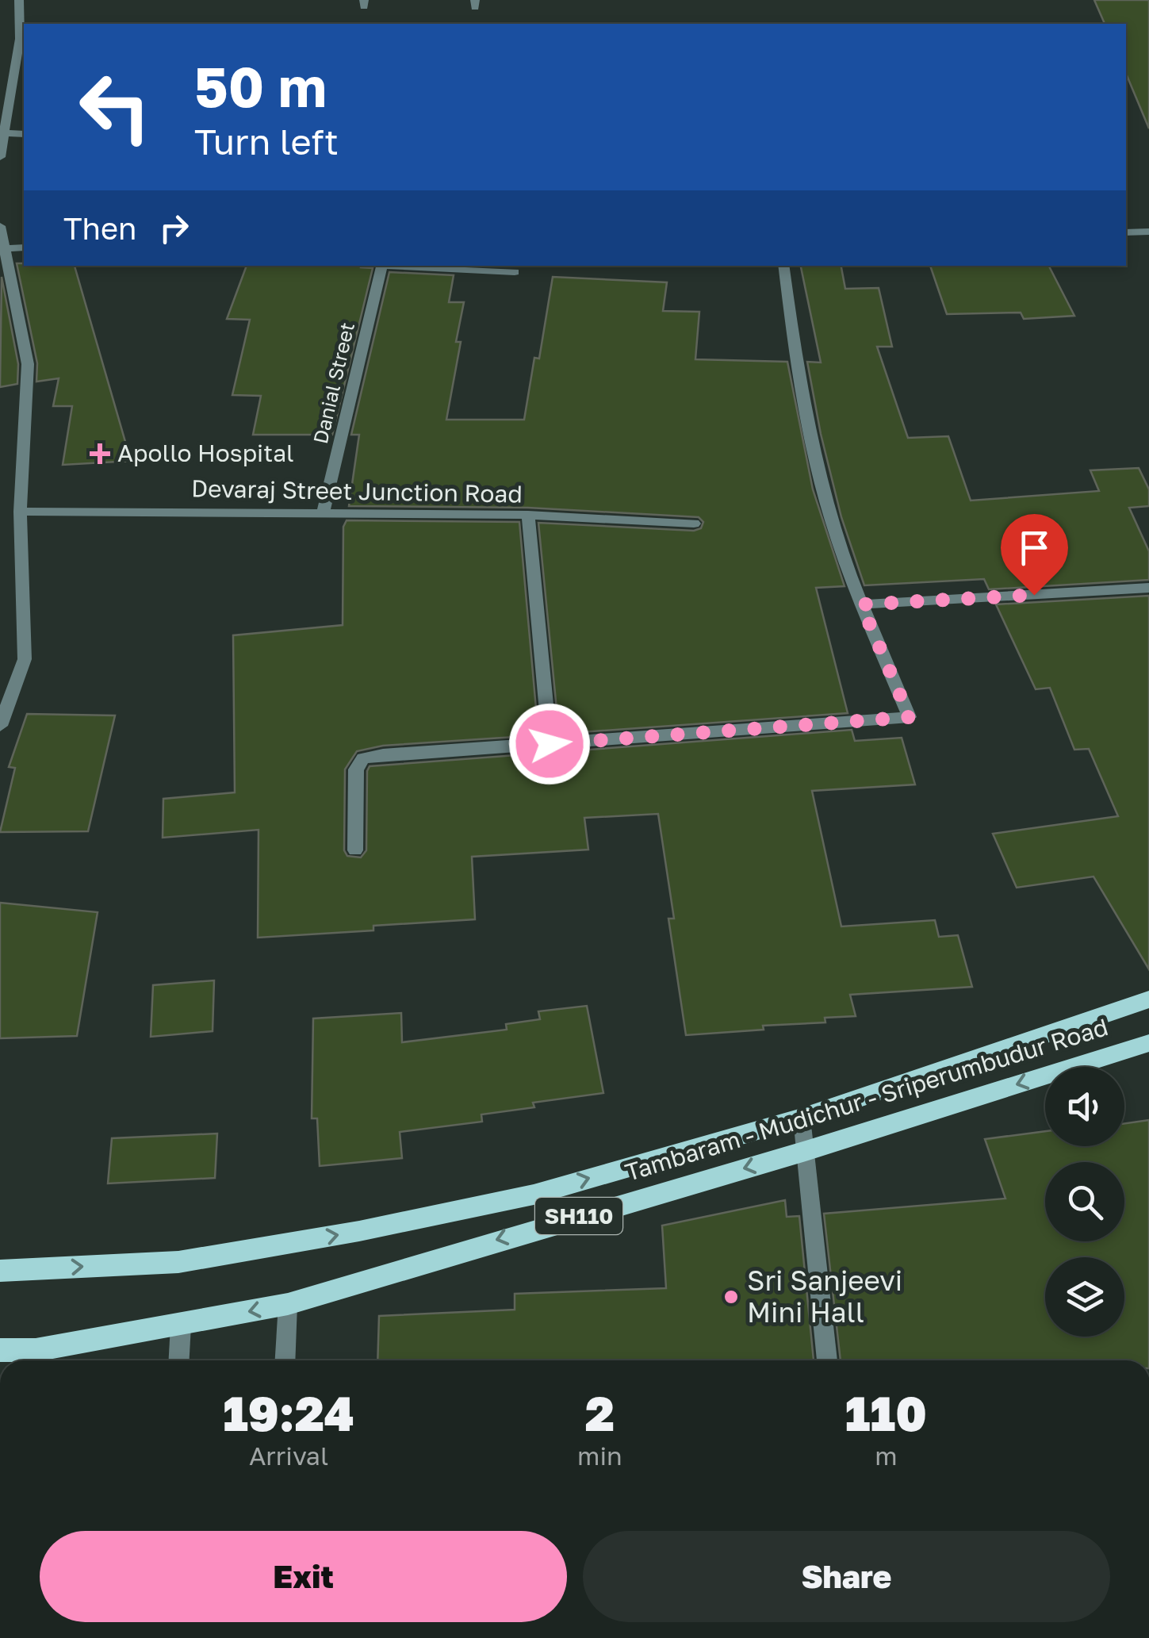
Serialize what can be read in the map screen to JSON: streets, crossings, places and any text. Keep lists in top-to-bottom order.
{
  "streets": {
    "main road": ["Tambaram - Mudichur - Sriperumbudur Road", "SH110"],
    "street": ["Danial Street", "Devaraj Street Junction Road"]
  },
  "crossings": [
    ["Danial Street", "Devaraj Street Junction Road"]
  ],
  "places": {
    "health": ["Apollo Hospital"],
    "other": ["Sri Sanjeevi Mini Hall"]
  },
  "page": {
    "turn": ["50 m", "Turn left"],
    "then": "Then",
    "eta": [
      "19:24",
      "Arrival",
      "2",
      "min",
      "110",
      "m"
    ],
    "buttons": ["Exit", "Share"]
  }
}
